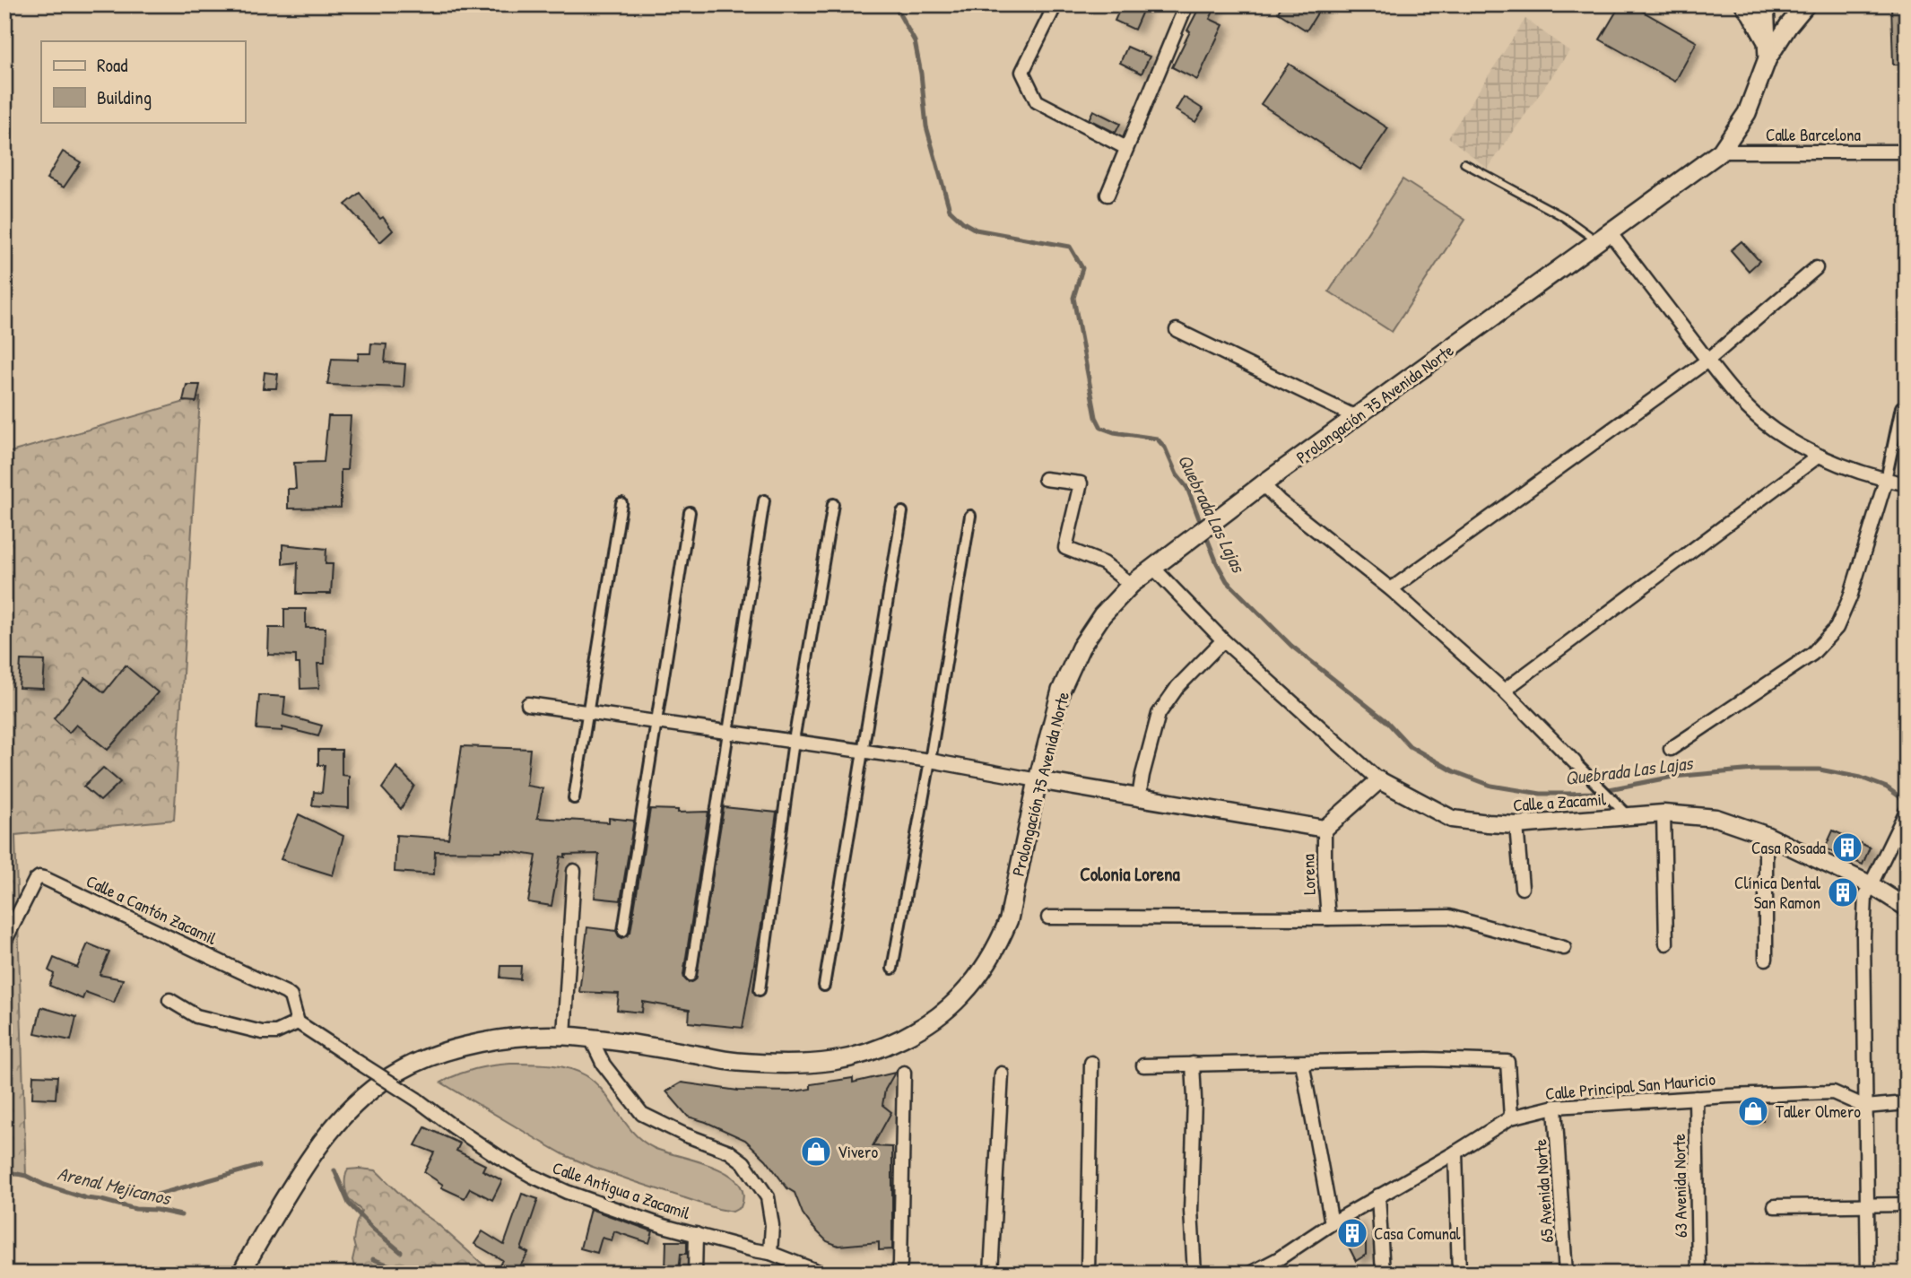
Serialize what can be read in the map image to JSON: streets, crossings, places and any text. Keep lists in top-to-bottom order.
{
  "streets": {
    "main road": ["Prolongación 75 Avenida Norte"],
    "street": [
      "Calle Barcelona",
      "Calle a Zacamil",
      "Lorena",
      "Calle a Cantón Zacamil",
      "Calle Principal San Mauricio",
      "63 Avenida Norte",
      "Calle Antigua a Zacamil",
      "65 Avenida Norte"
    ]
  },
  "crossings": [
    ["Calle Barcelona", "Prolongación 75 Avenida Norte"],
    ["Calle a Cantón Zacamil", "Calle Antigua a Zacamil"],
    ["Calle Principal San Mauricio", "63 Avenida Norte"],
    ["Calle Principal San Mauricio", "65 Avenida Norte"]
  ],
  "districts": ["Colonia Lorena"],
  "water": ["Quebrada Las Lajas", "Arenal Mejicanos"],
  "places": {
    "building": ["Casa Rosada", "Clínica Dental San Ramon", "Casa Comunal"],
    "shop": ["Taller Olmero", "Vivero"]
  },
  "legend": ["Road", "Building"]
}
